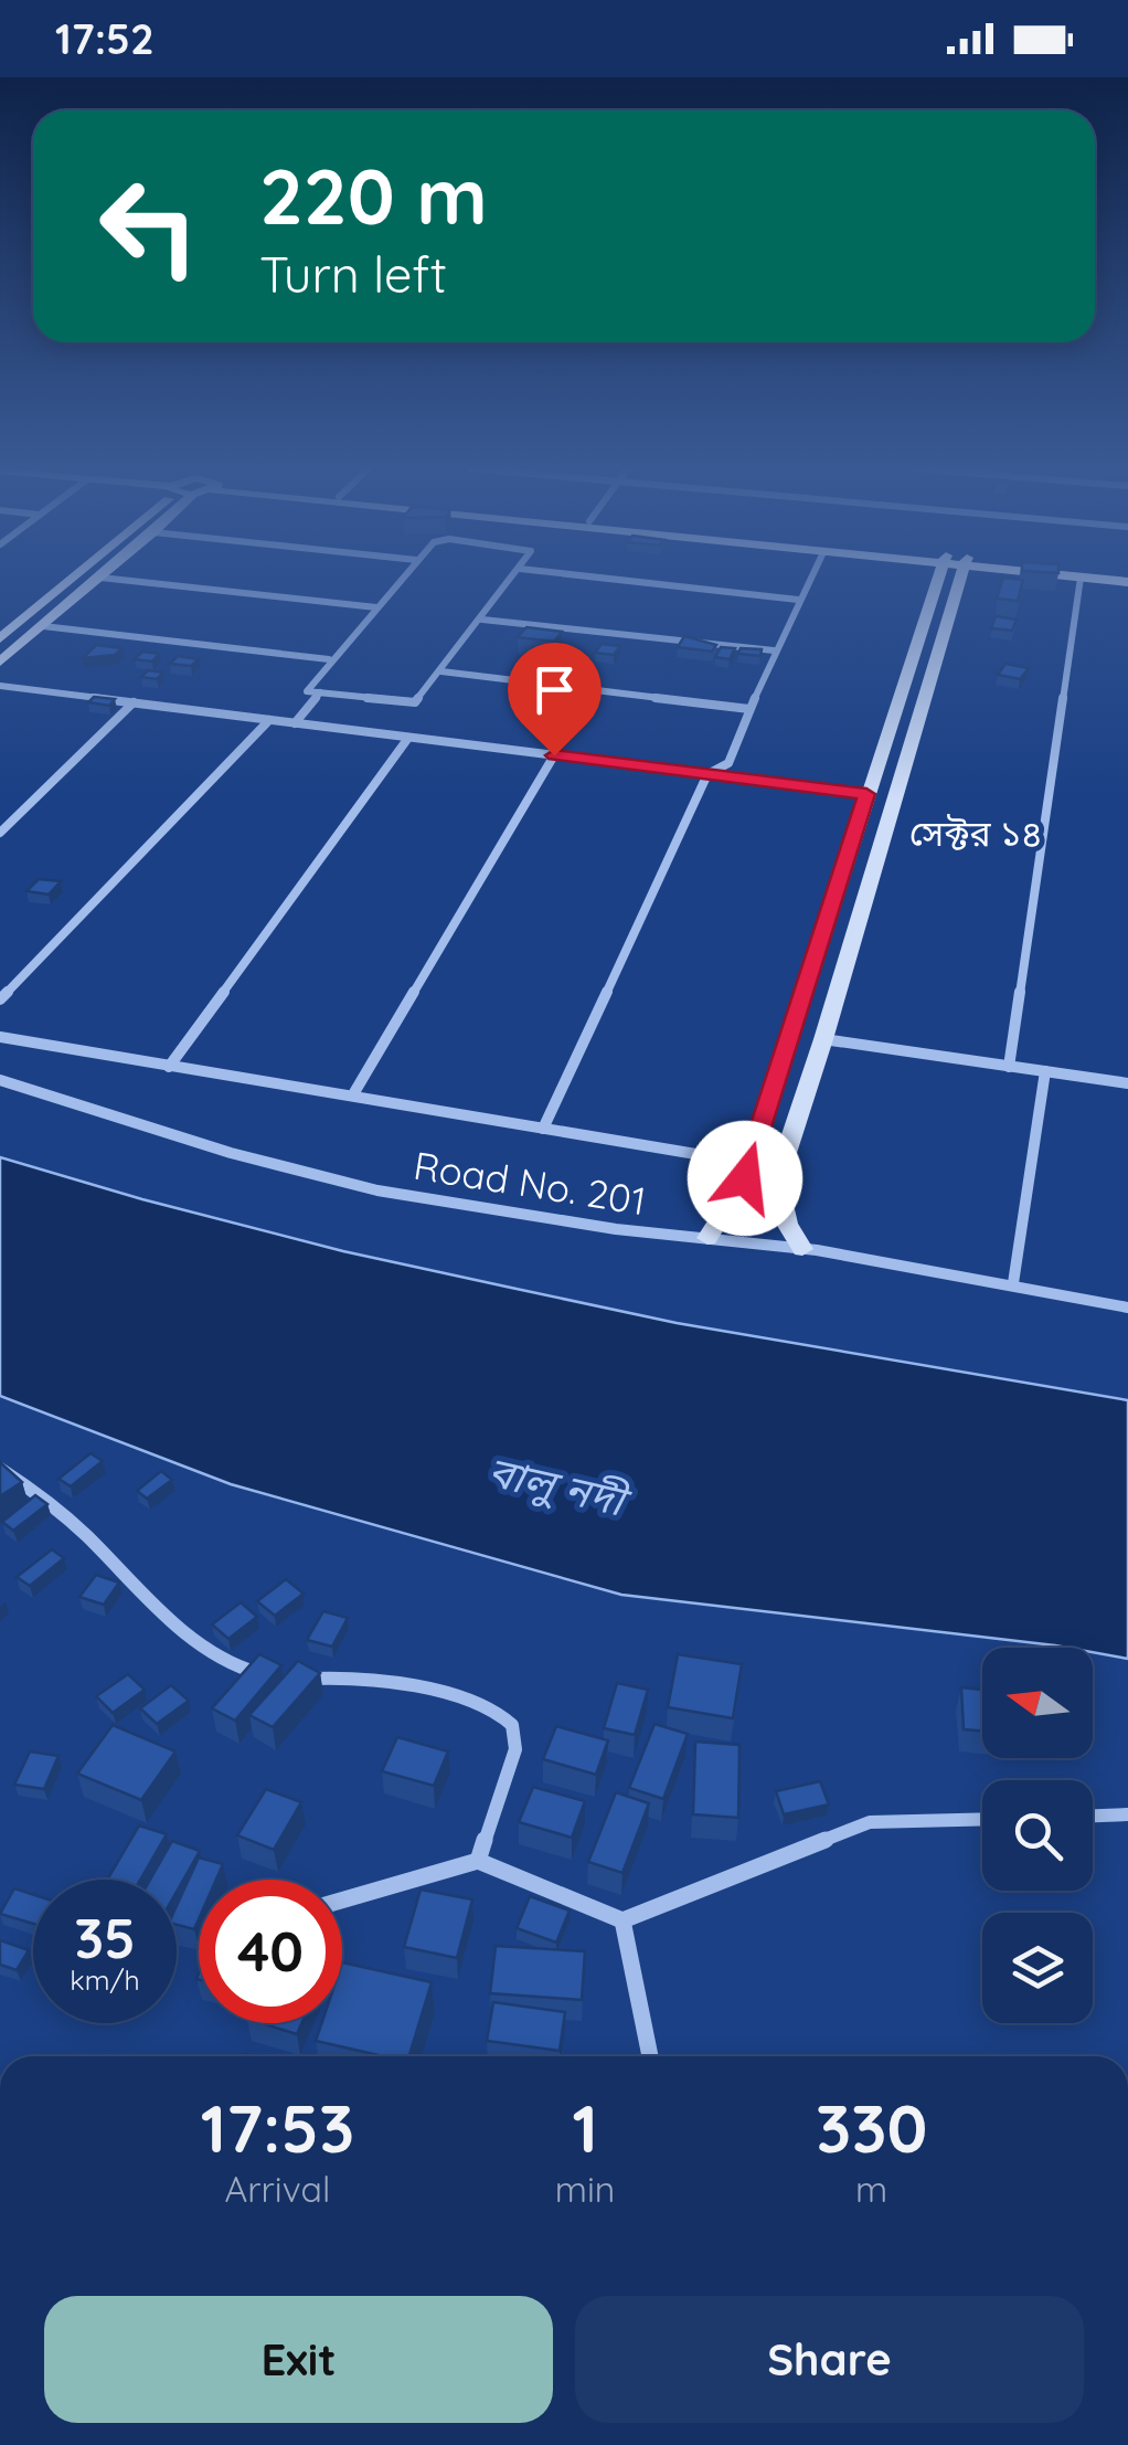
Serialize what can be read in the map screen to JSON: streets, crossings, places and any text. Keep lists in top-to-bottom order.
{
  "streets": {
    "street": ["Road No. 201"]
  },
  "districts": ["সেক্টর ১৪"],
  "water": ["বালু নদী"],
  "north": "left",
  "page": {
    "status": "17:52",
    "turn": ["220 m", "Turn left"],
    "speed": "35 km/h",
    "limit": "40",
    "eta": [
      "17:53",
      "Arrival",
      "1",
      "min",
      "330",
      "m"
    ],
    "buttons": ["Exit", "Share"]
  }
}
